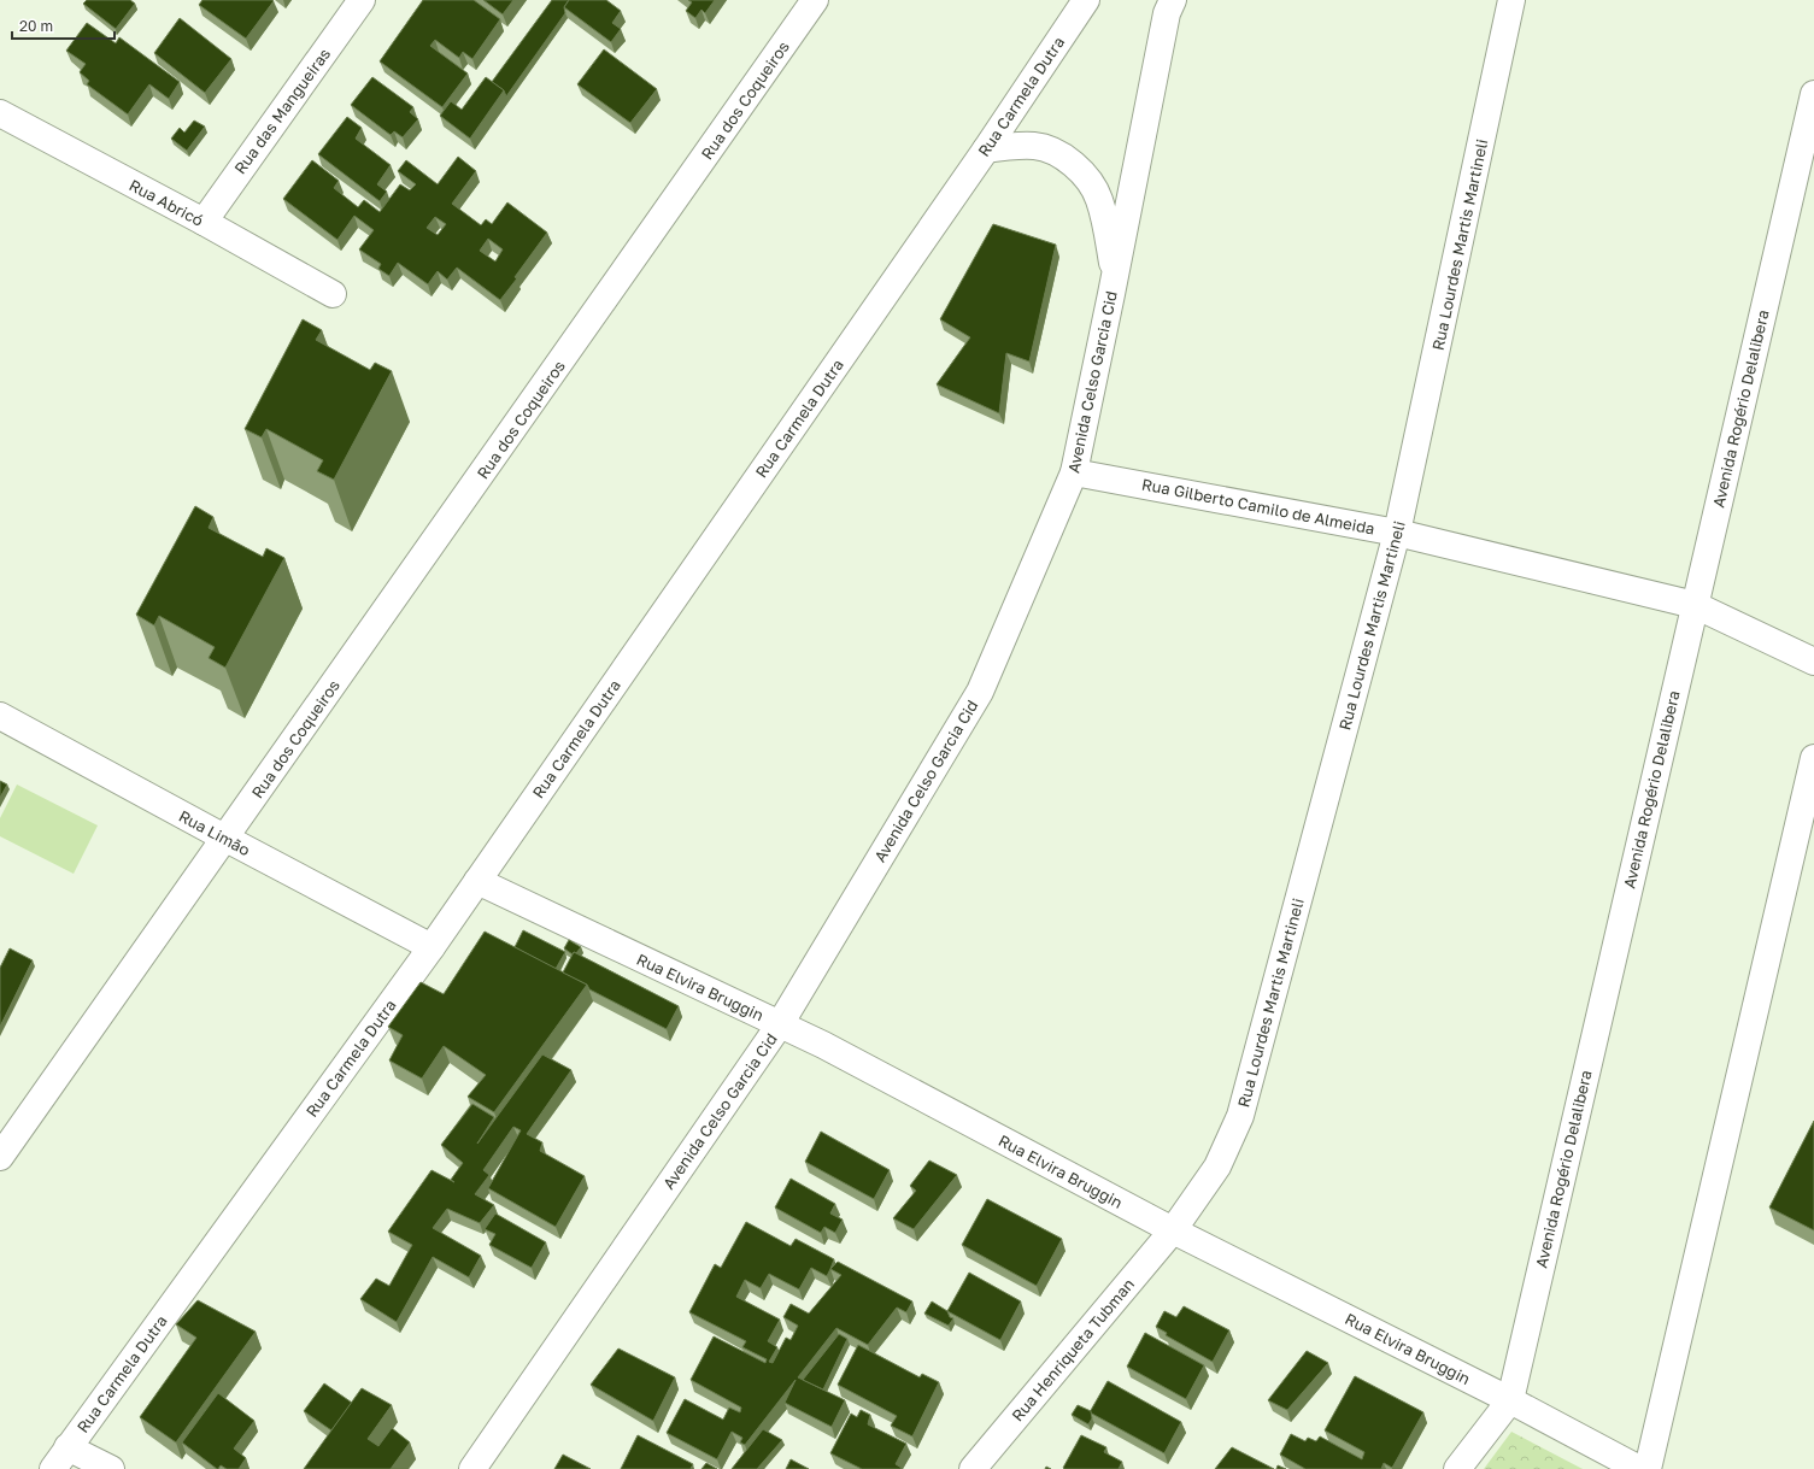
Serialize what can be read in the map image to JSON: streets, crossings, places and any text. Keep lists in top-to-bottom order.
{
  "streets": {
    "street": [
      "Rua Carmela Dutra",
      "Rua dos Coqueiros",
      "Rua das Mangueiras",
      "Rua Abricó",
      "Rua Lourdes Martis Martineli",
      "Avenida Celso Garcia Cid",
      "Avenida Rogério Delalibera",
      "Rua Gilberto Camilo de Almeida",
      "Rua Limão",
      "Rua Elvira Bruggin",
      "Rua Henriqueta Tubman"
    ]
  },
  "crossings": [
    ["Rua Carmela Dutra", "Rua Limão"],
    ["Rua Carmela Dutra", "Rua Elvira Bruggin"],
    ["Rua dos Coqueiros", "Rua Limão"],
    ["Rua das Mangueiras", "Rua Abricó"],
    ["Rua Lourdes Martis Martineli", "Rua Gilberto Camilo de Almeida"],
    ["Rua Lourdes Martis Martineli", "Rua Elvira Bruggin"],
    ["Rua Lourdes Martis Martineli", "Rua Henriqueta Tubman"],
    ["Avenida Celso Garcia Cid", "Rua Gilberto Camilo de Almeida"],
    ["Avenida Celso Garcia Cid", "Rua Elvira Bruggin"],
    ["Avenida Rogério Delalibera", "Rua Gilberto Camilo de Almeida"],
    ["Avenida Rogério Delalibera", "Rua Elvira Bruggin"],
    ["Rua Elvira Bruggin", "Rua Henriqueta Tubman"]
  ],
  "scale_bar": "20 m"
}
